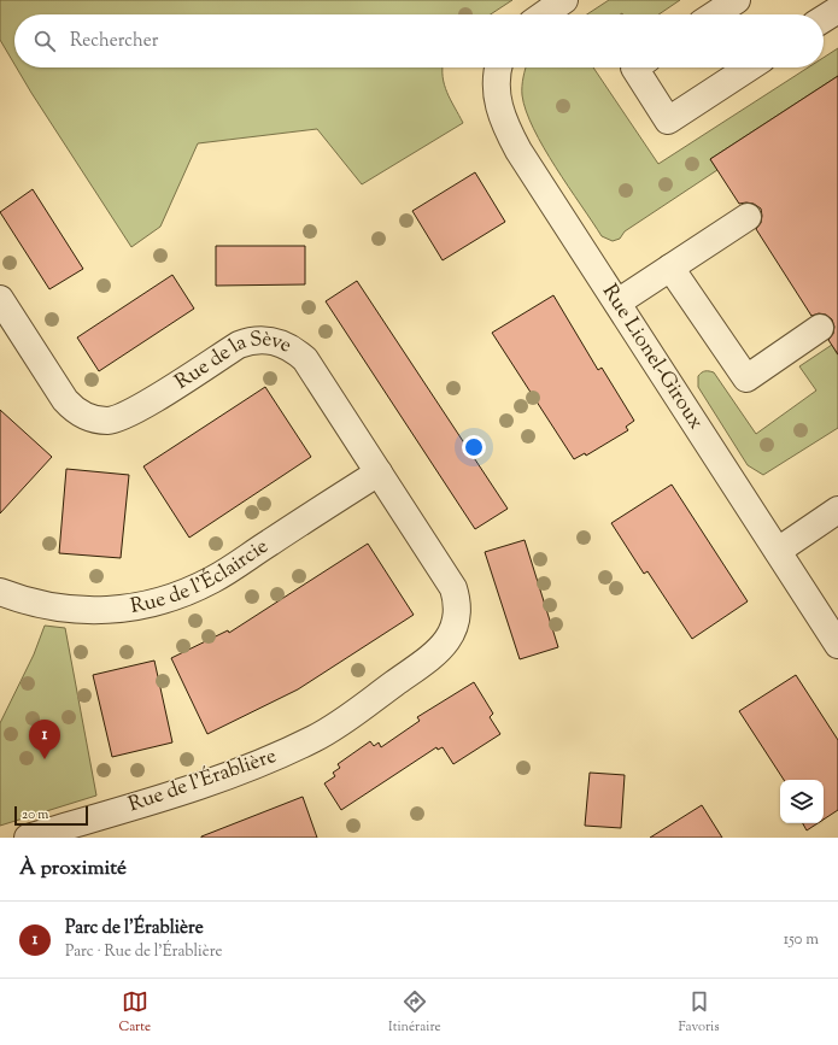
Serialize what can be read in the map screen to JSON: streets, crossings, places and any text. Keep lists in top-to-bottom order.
{
  "streets": {
    "street": [
      "Rue Lionel-Giroux",
      "Rue de la Sève",
      "Rue de l'Éclaircie",
      "Rue de l'Érablière"
    ]
  },
  "crossings": [
    ["Rue de la Sève", "Rue de l'Éclaircie"],
    ["Rue de la Sève", "Rue de l'Érablière"]
  ],
  "scale_bar": "20 m",
  "page": {
    "search": "Rechercher",
    "pins": "1",
    "scale": "20 m",
    "heading": "À proximité",
    "list": [
      {
        "mark": "1",
        "name": "Parc de l'Érablière",
        "note": "Parc · Rue de l'Érablière",
        "value": "150 m"
      }
    ],
    "nav": ["Carte", "Itinéraire", "Favoris"]
  }
}
